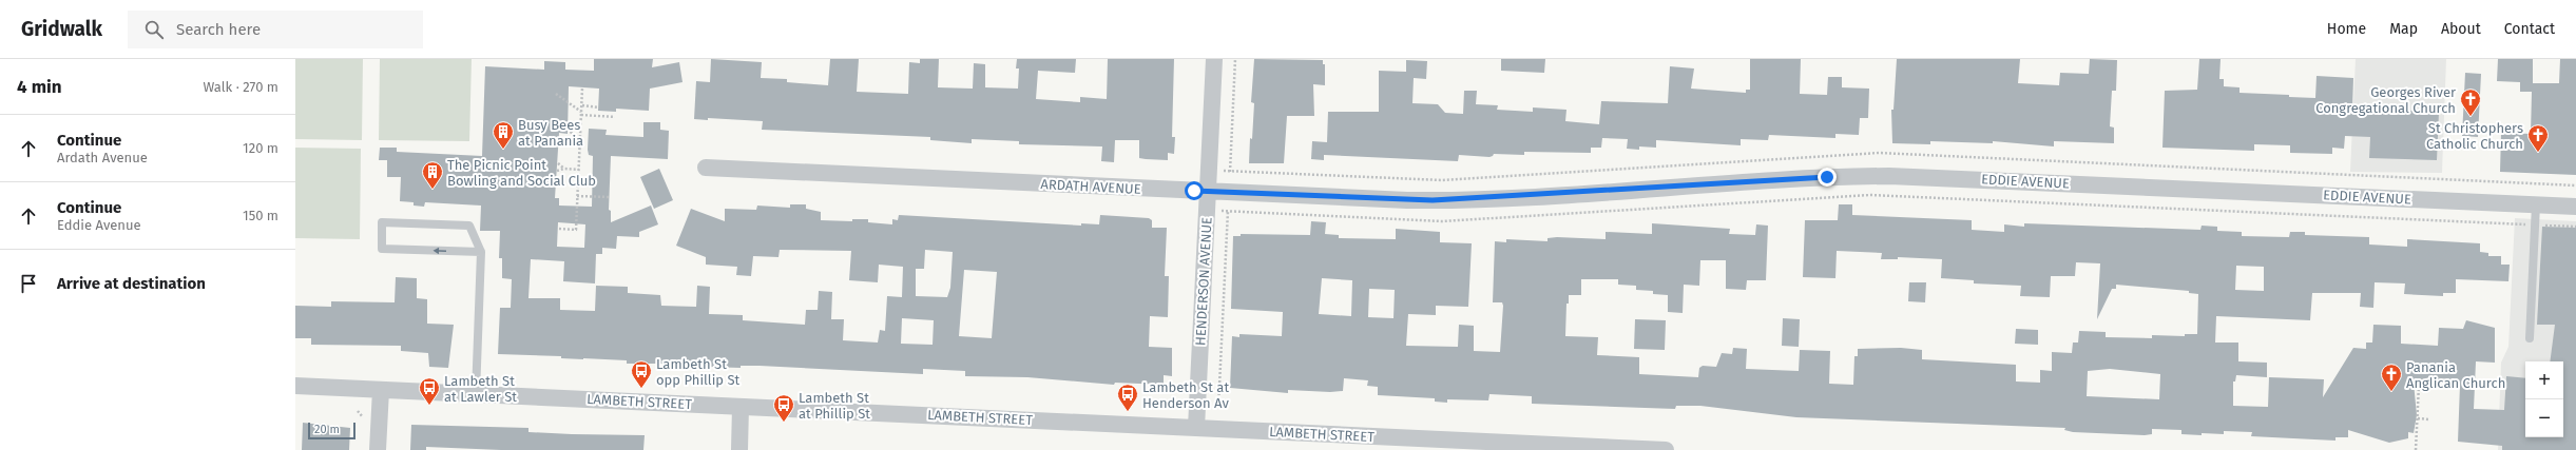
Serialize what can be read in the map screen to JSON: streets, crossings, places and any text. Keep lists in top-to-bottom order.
{
  "streets": {
    "street": [
      "EDDIE AVENUE",
      "ARDATH AVENUE",
      "HENDERSON AVENUE",
      "LAMBETH STREET"
    ]
  },
  "crossings": [
    ["EDDIE AVENUE", "ARDATH AVENUE"],
    ["ARDATH AVENUE", "HENDERSON AVENUE"],
    ["HENDERSON AVENUE", "LAMBETH STREET"]
  ],
  "places": {
    "church": ["Georges River Congregational Church", "St Christophers Catholic Church", "Panania Anglican Church"],
    "building": ["Busy Bees at Panania", "The Picnic Point Bowling and Social Club"],
    "bus stop": [
      "Lambeth St opp Phillip St",
      "Lambeth St at Lawler St",
      "Lambeth St at Henderson Av",
      "Lambeth St at Phillip St"
    ]
  },
  "scale_bar": "20 m",
  "page": {
    "header": "Gridwalk",
    "search": "Search here",
    "nav": [
      "Home",
      "Map",
      "About",
      "Contact"
    ],
    "heading": ["4 min", "Walk · 270 m"],
    "list": [
      ["Continue", "Ardath Avenue", "120 m"],
      ["Continue", "Eddie Avenue", "150 m"],
      "Arrive at destination"
    ],
    "map_buttons": ["+", "−"],
    "scale": "20 m"
  }
}
